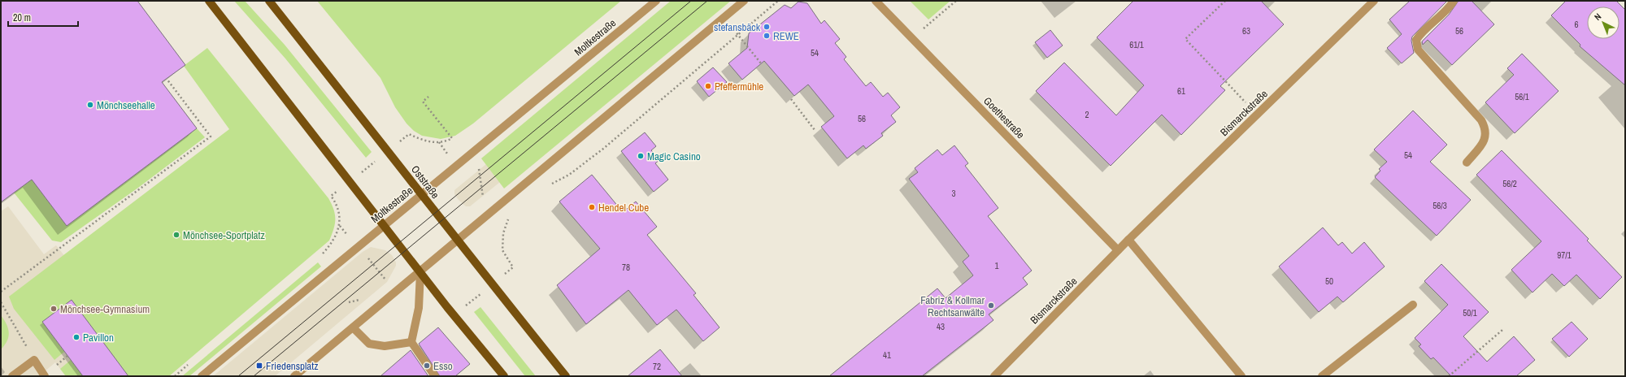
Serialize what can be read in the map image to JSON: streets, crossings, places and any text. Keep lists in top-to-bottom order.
{
  "streets": {
    "main road": ["Oststraße"],
    "street": ["Moltkestraße", "Bismarckstraße", "Goethestraße"]
  },
  "crossings": [
    ["Moltkestraße", "Oststraße"],
    ["Bismarckstraße", "Goethestraße"]
  ],
  "places": {
    "other": [
      "stefansbäck",
      "REWE",
      "Pfeffermühle",
      "Mönchseehalle",
      "Magic Casino",
      "Hendel Cube",
      "Mönchsee-Sportplatz",
      "Fabriz & Kollmar Rechtsanwälte",
      "Mönchsee-Gymnasium",
      "Pavillon",
      "Esso"
    ],
    "transit": ["Friedensplatz"]
  },
  "house_numbers": [
    "6",
    "63",
    "56",
    "61/1",
    "54",
    "61",
    "56/1",
    "2",
    "56",
    "54",
    "56/2",
    "3",
    "56/3",
    "97/1",
    "1",
    "78",
    "50",
    "50/1",
    "43",
    "41",
    "72"
  ],
  "scale_bar": "20 m",
  "north": "top left"
}
